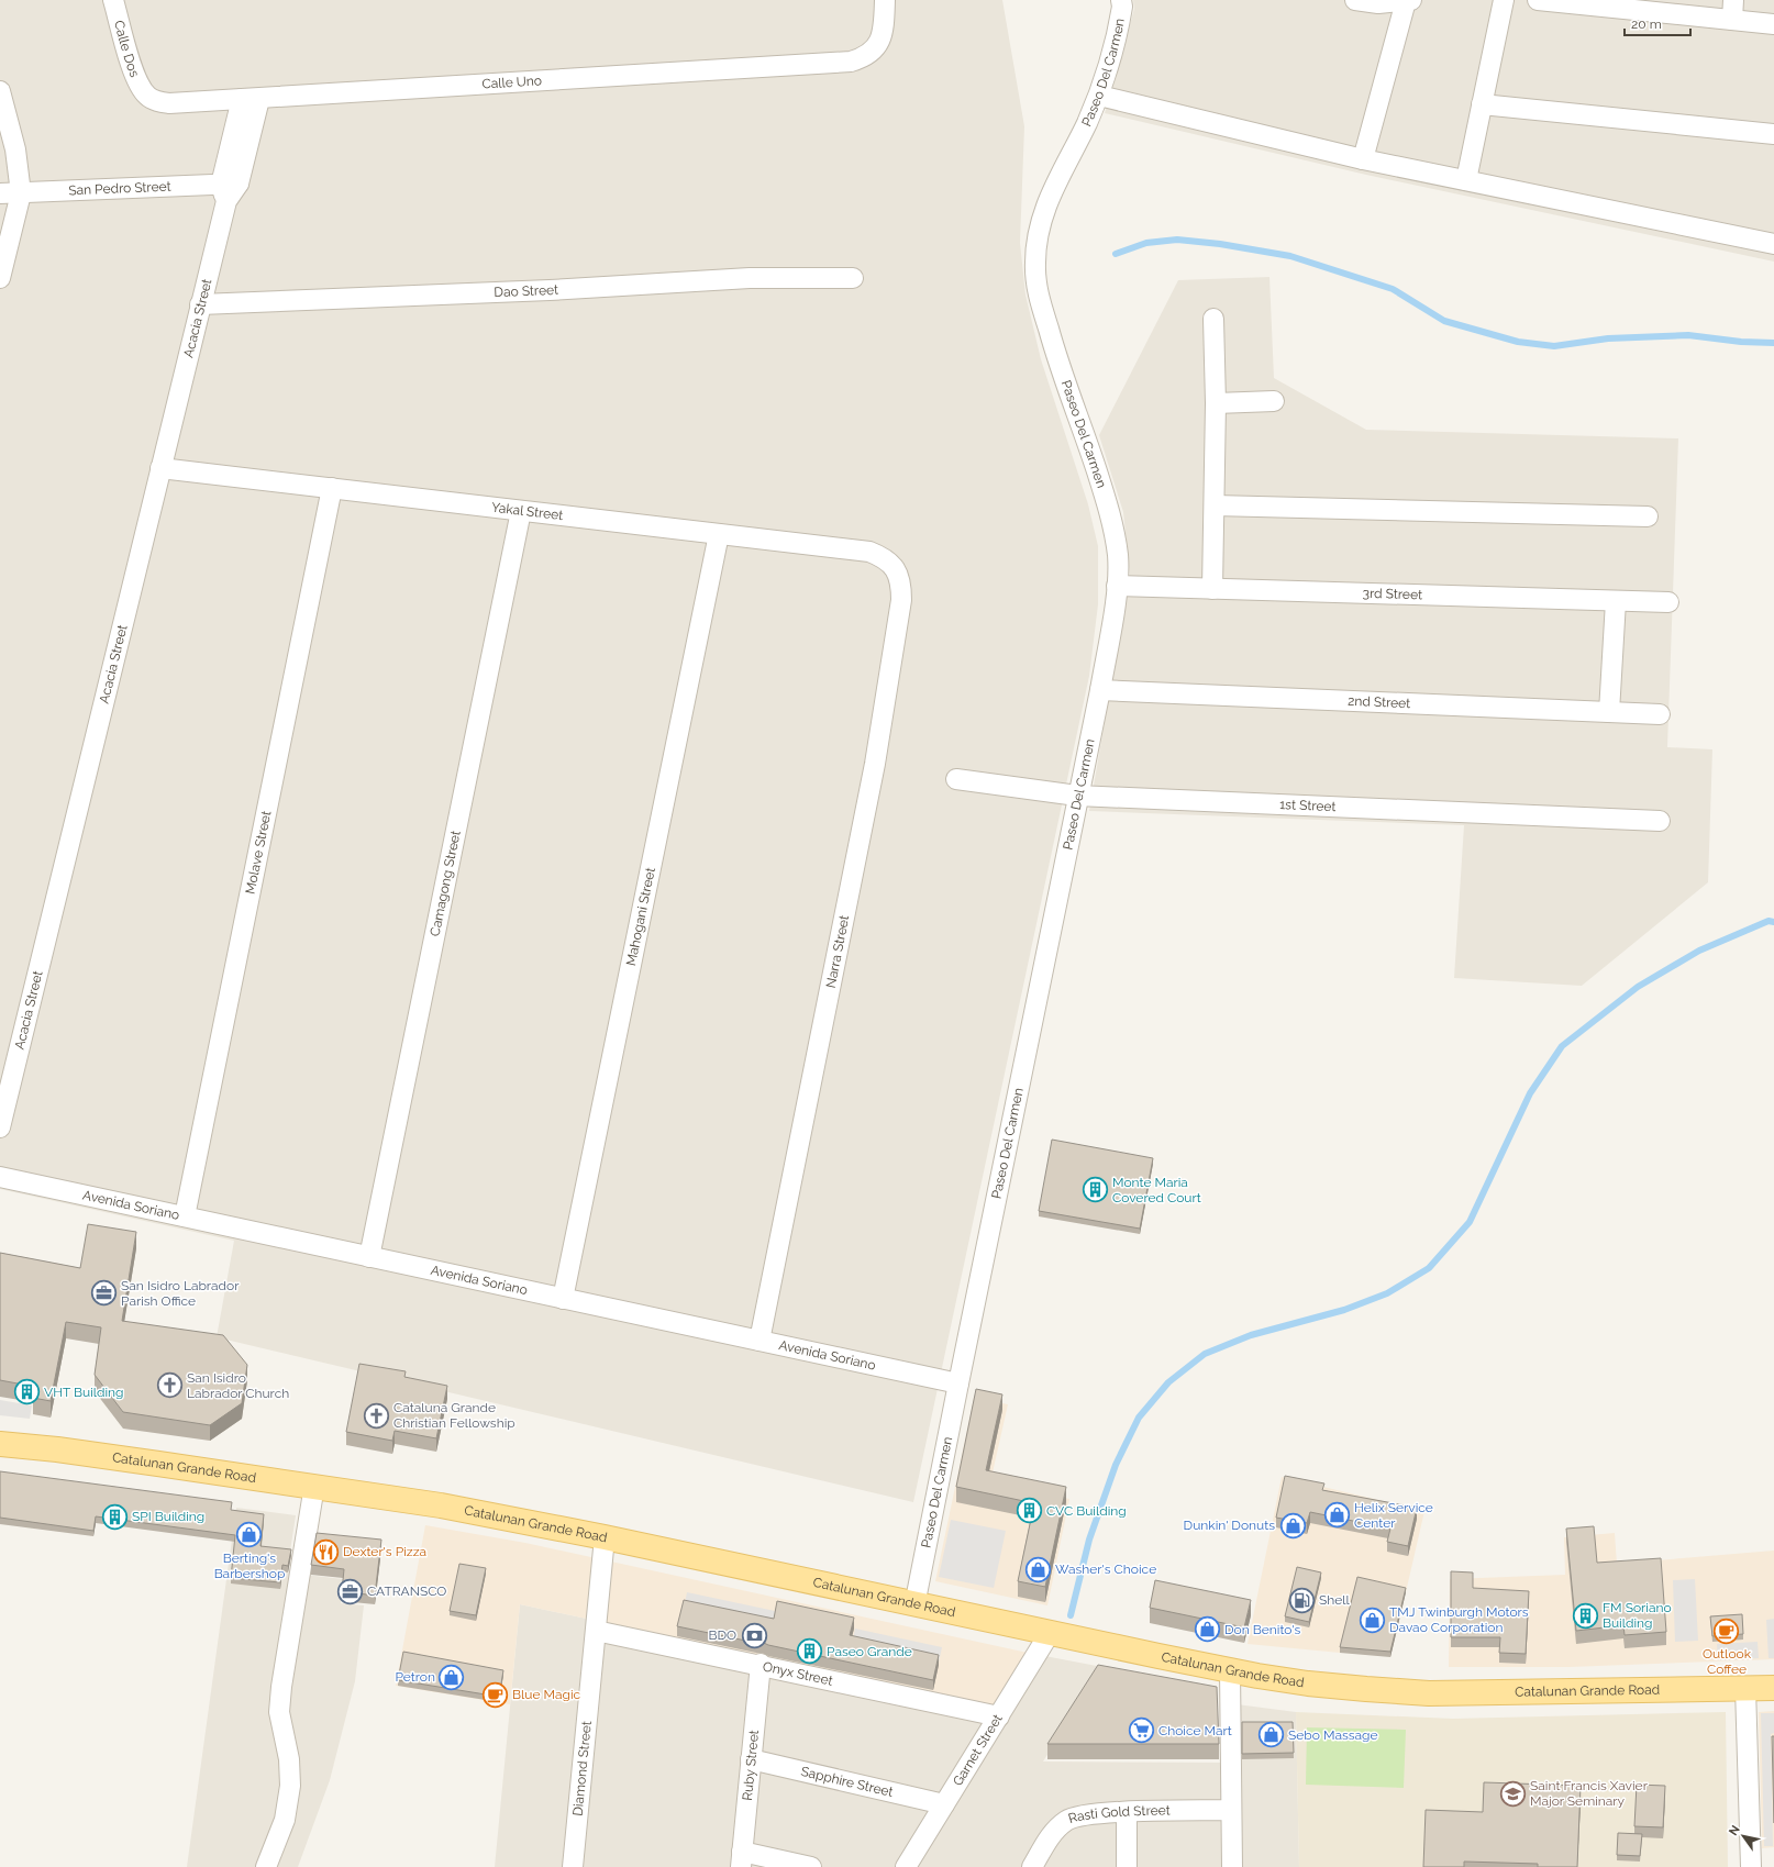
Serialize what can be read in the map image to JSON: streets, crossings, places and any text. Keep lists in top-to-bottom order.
{
  "streets": {
    "main road": ["Catalunan Grande Road"],
    "street": [
      "Calle Dos",
      "Paseo Del Carmen",
      "Calle Uno",
      "San Pedro Street",
      "Dao Street",
      "Acacia Street",
      "Yakal Street",
      "3rd Street",
      "2nd Street",
      "1st Street",
      "Molave Street",
      "Camagong Street",
      "Mahogani Street",
      "Narra Street",
      "Avenida Soriano",
      "Onyx Street",
      "Garnet Street",
      "Ruby Street",
      "Diamond Street",
      "Sapphire Street",
      "Rasti Gold Street"
    ]
  },
  "crossings": [
    ["Calle Dos", "Calle Uno"],
    ["Paseo Del Carmen", "3rd Street"],
    ["Paseo Del Carmen", "2nd Street"],
    ["Paseo Del Carmen", "1st Street"],
    ["Paseo Del Carmen", "Avenida Soriano"],
    ["Paseo Del Carmen", "Catalunan Grande Road"],
    ["Calle Uno", "Acacia Street"],
    ["San Pedro Street", "Acacia Street"],
    ["Dao Street", "Acacia Street"],
    ["Acacia Street", "Yakal Street"],
    ["Yakal Street", "Molave Street"],
    ["Yakal Street", "Camagong Street"],
    ["Yakal Street", "Mahogani Street"],
    ["Yakal Street", "Narra Street"],
    ["Molave Street", "Avenida Soriano"],
    ["Camagong Street", "Avenida Soriano"],
    ["Mahogani Street", "Avenida Soriano"],
    ["Narra Street", "Avenida Soriano"],
    ["Catalunan Grande Road", "Garnet Street"],
    ["Catalunan Grande Road", "Diamond Street"],
    ["Onyx Street", "Garnet Street"],
    ["Onyx Street", "Ruby Street"],
    ["Onyx Street", "Diamond Street"],
    ["Garnet Street", "Sapphire Street"],
    ["Ruby Street", "Sapphire Street"]
  ],
  "places": {
    "building": [
      "Monte Maria Covered Court",
      "VHT Building",
      "CVC Building",
      "SPI Building",
      "FM Soriano Building",
      "Paseo Grande"
    ],
    "office": ["San Isidro Labrador Parish Office", "CATRANSCO"],
    "church": ["San Isidro Labrador Church", "Cataluna Grande Christian Fellowship"],
    "shop": [
      "Helix Service Center",
      "Dunkin' Donuts",
      "Berting's Barbershop",
      "Washer's Choice",
      "TMJ Twinburgh Motors Davao Corporation",
      "Don Benito's",
      "Petron",
      "Sebo Massage"
    ],
    "restaurant": ["Dexter's Pizza"],
    "fuel station": ["Shell"],
    "cafe": ["Outlook Coffee", "Blue Magic"],
    "bank": ["BDO"],
    "supermarket": ["Choice Mart"],
    "school or university": ["Saint Francis Xavier Major Seminary"]
  },
  "scale_bar": "20 m",
  "north": "top left"
}
